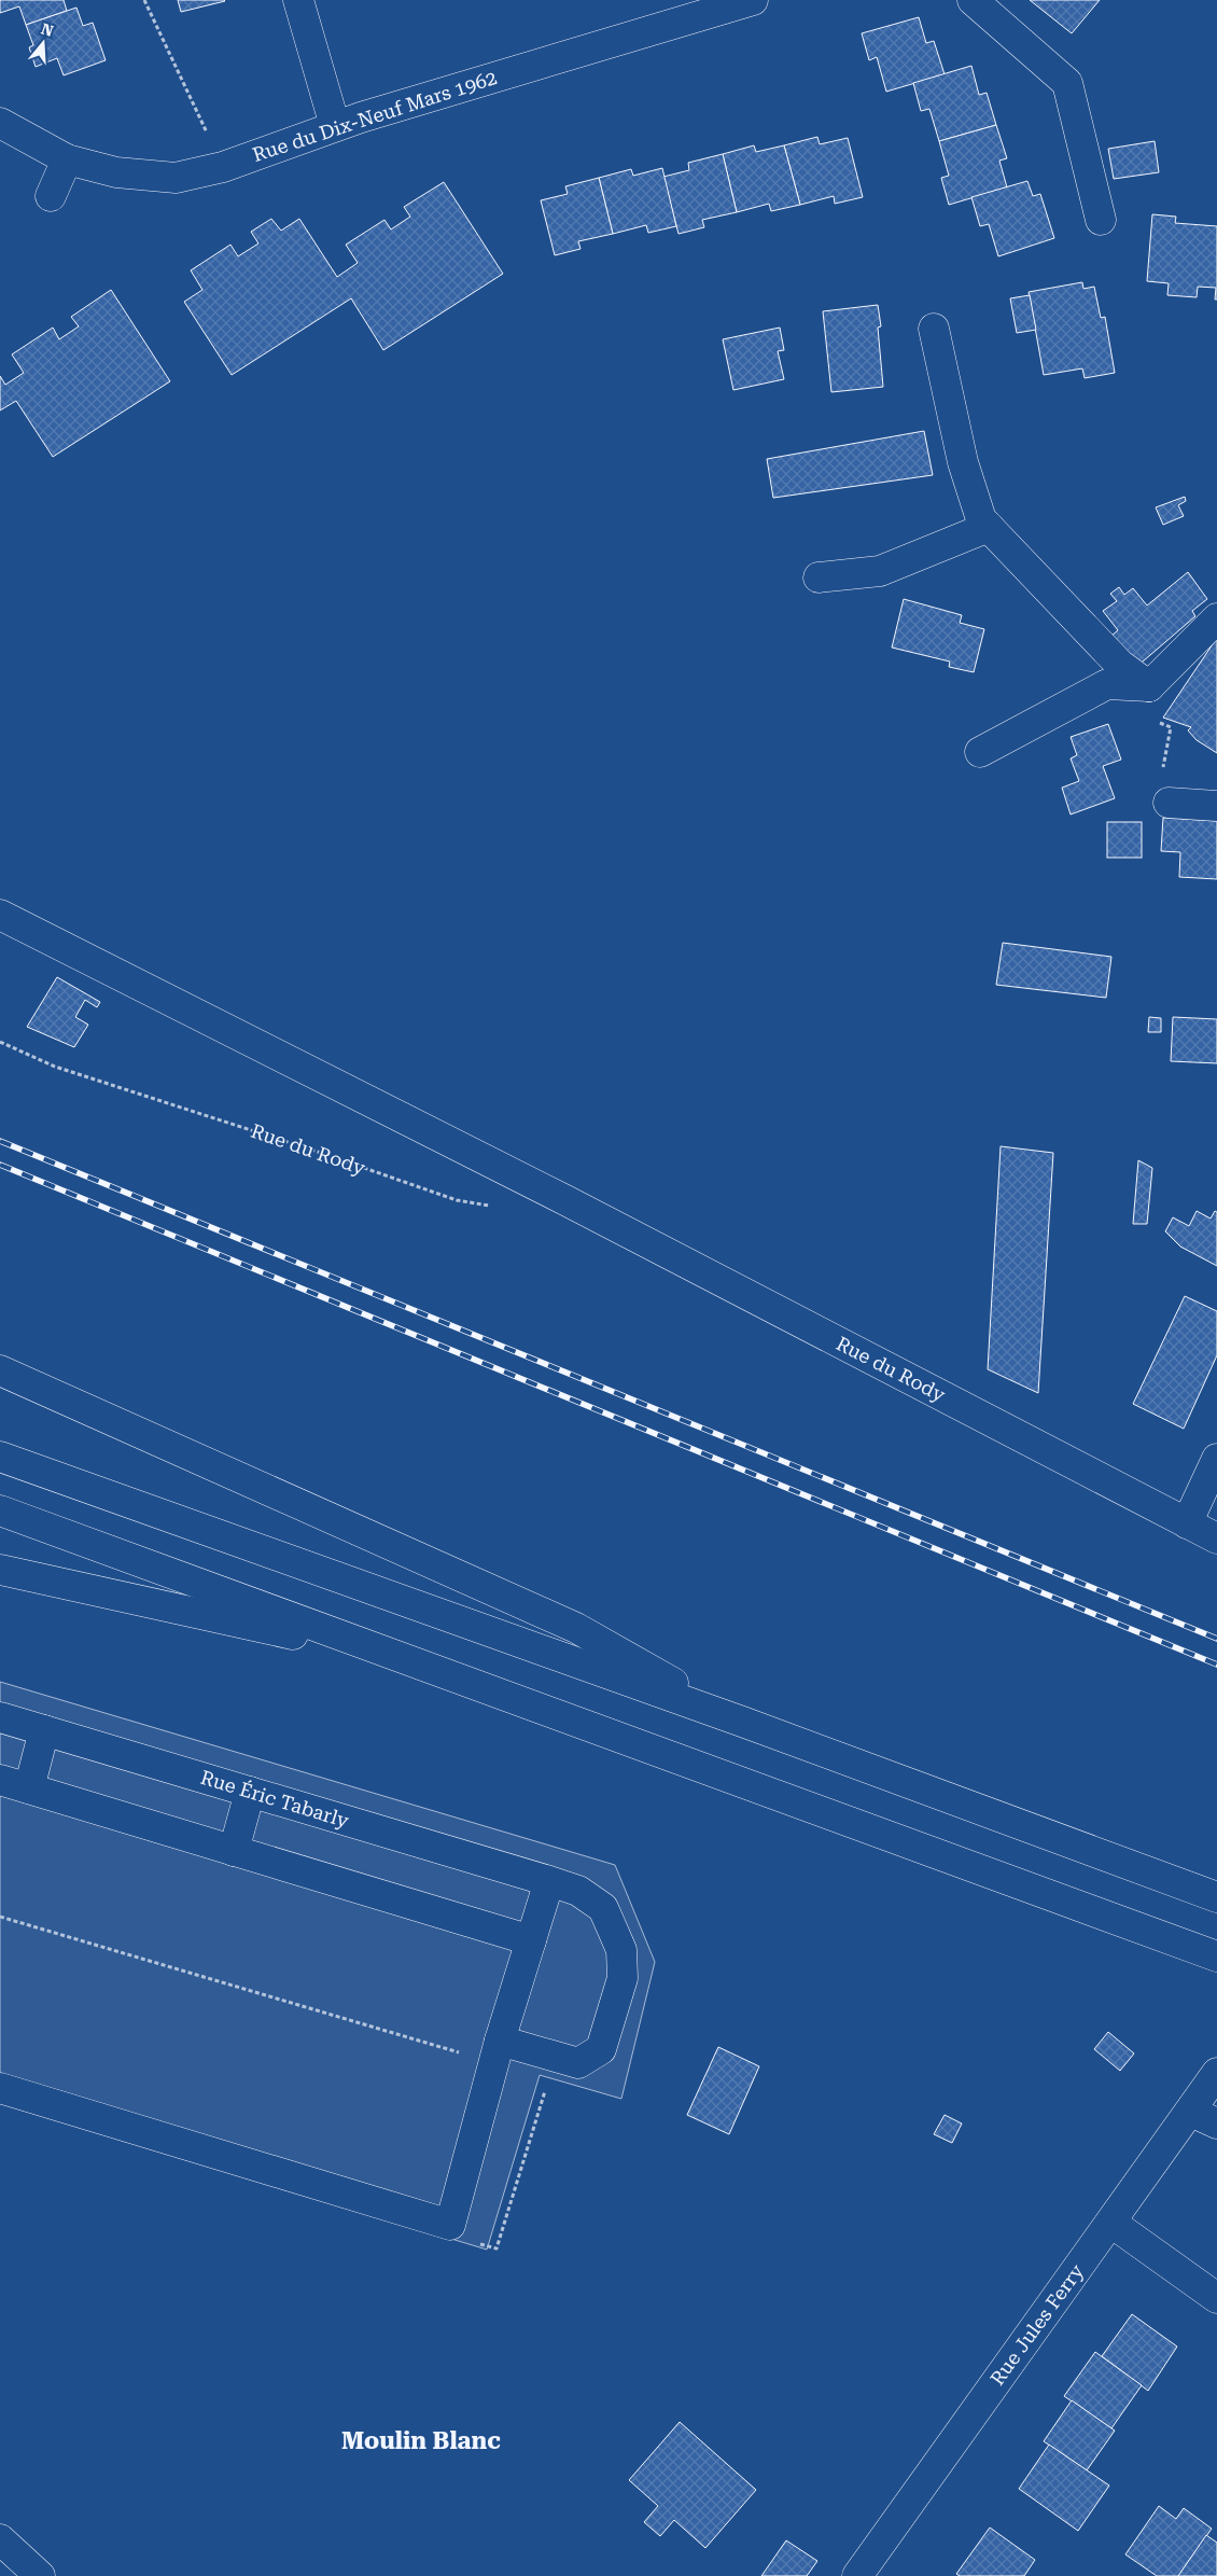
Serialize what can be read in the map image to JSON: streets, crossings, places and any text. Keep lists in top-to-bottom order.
{
  "streets": {
    "main road": [
      "Rue du Dix-Neuf Mars 1962",
      "Rue du Rody",
      "Rue Éric Tabarly",
      "Rue Jules Ferry"
    ]
  },
  "districts": ["Moulin Blanc"],
  "north": "top"
}
